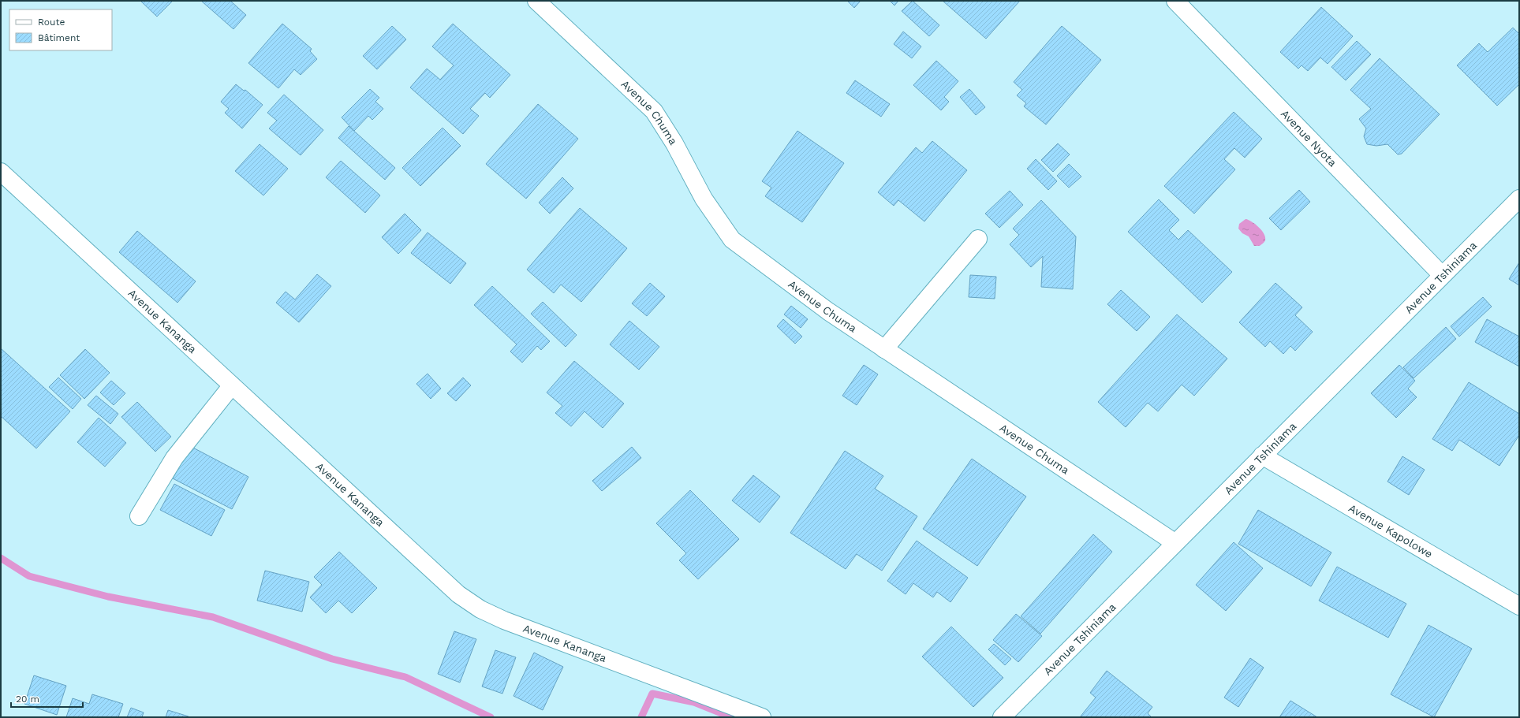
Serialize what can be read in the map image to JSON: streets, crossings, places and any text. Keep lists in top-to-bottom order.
{
  "streets": {
    "street": [
      "Avenue Chuma",
      "Avenue Nyota",
      "Avenue Tshiniama",
      "Avenue Kananga",
      "Avenue Kapolowe"
    ]
  },
  "crossings": [
    ["Avenue Chuma", "Avenue Tshiniama"],
    ["Avenue Nyota", "Avenue Tshiniama"],
    ["Avenue Tshiniama", "Avenue Kapolowe"]
  ],
  "legend": ["Route", "Bâtiment"],
  "scale_bar": "20 m"
}
